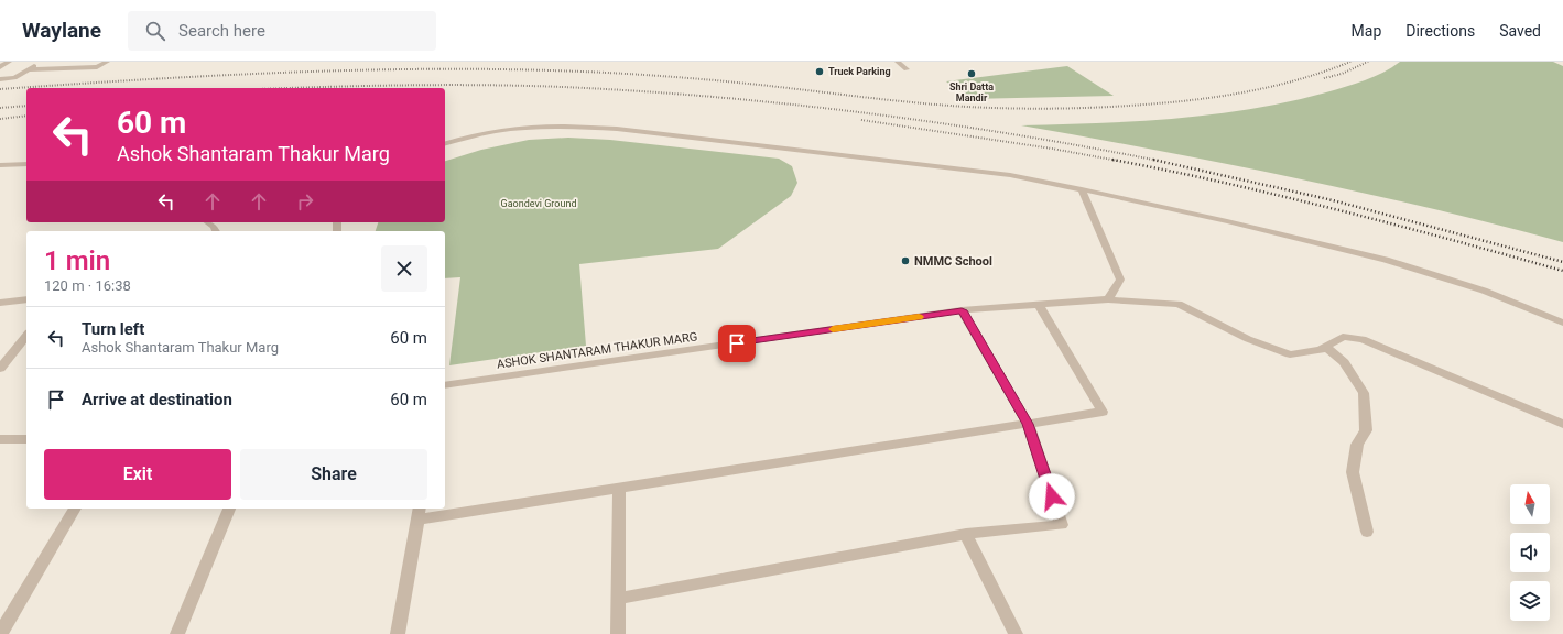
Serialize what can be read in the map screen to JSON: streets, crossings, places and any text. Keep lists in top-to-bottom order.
{
  "streets": {
    "street": ["ASHOK SHANTARAM THAKUR MARG"]
  },
  "parks": ["Gaondevi Ground"],
  "places": ["Truck Parking", "Shri Datta Mandir", "NMMC School"],
  "north": "top",
  "page": {
    "header": "Waylane",
    "search": "Search here",
    "nav": ["Map", "Directions", "Saved"],
    "turn": ["60 m", "Ashok Shantaram Thakur Marg"],
    "heading": ["1 min", "120 m · 16:38"],
    "list": [
      {
        "name": "Turn left",
        "note": "Ashok Shantaram Thakur Marg",
        "value": "60 m"
      },
      {
        "name": "Arrive at destination",
        "value": "60 m"
      }
    ],
    "buttons": ["Exit", "Share"]
  }
}
